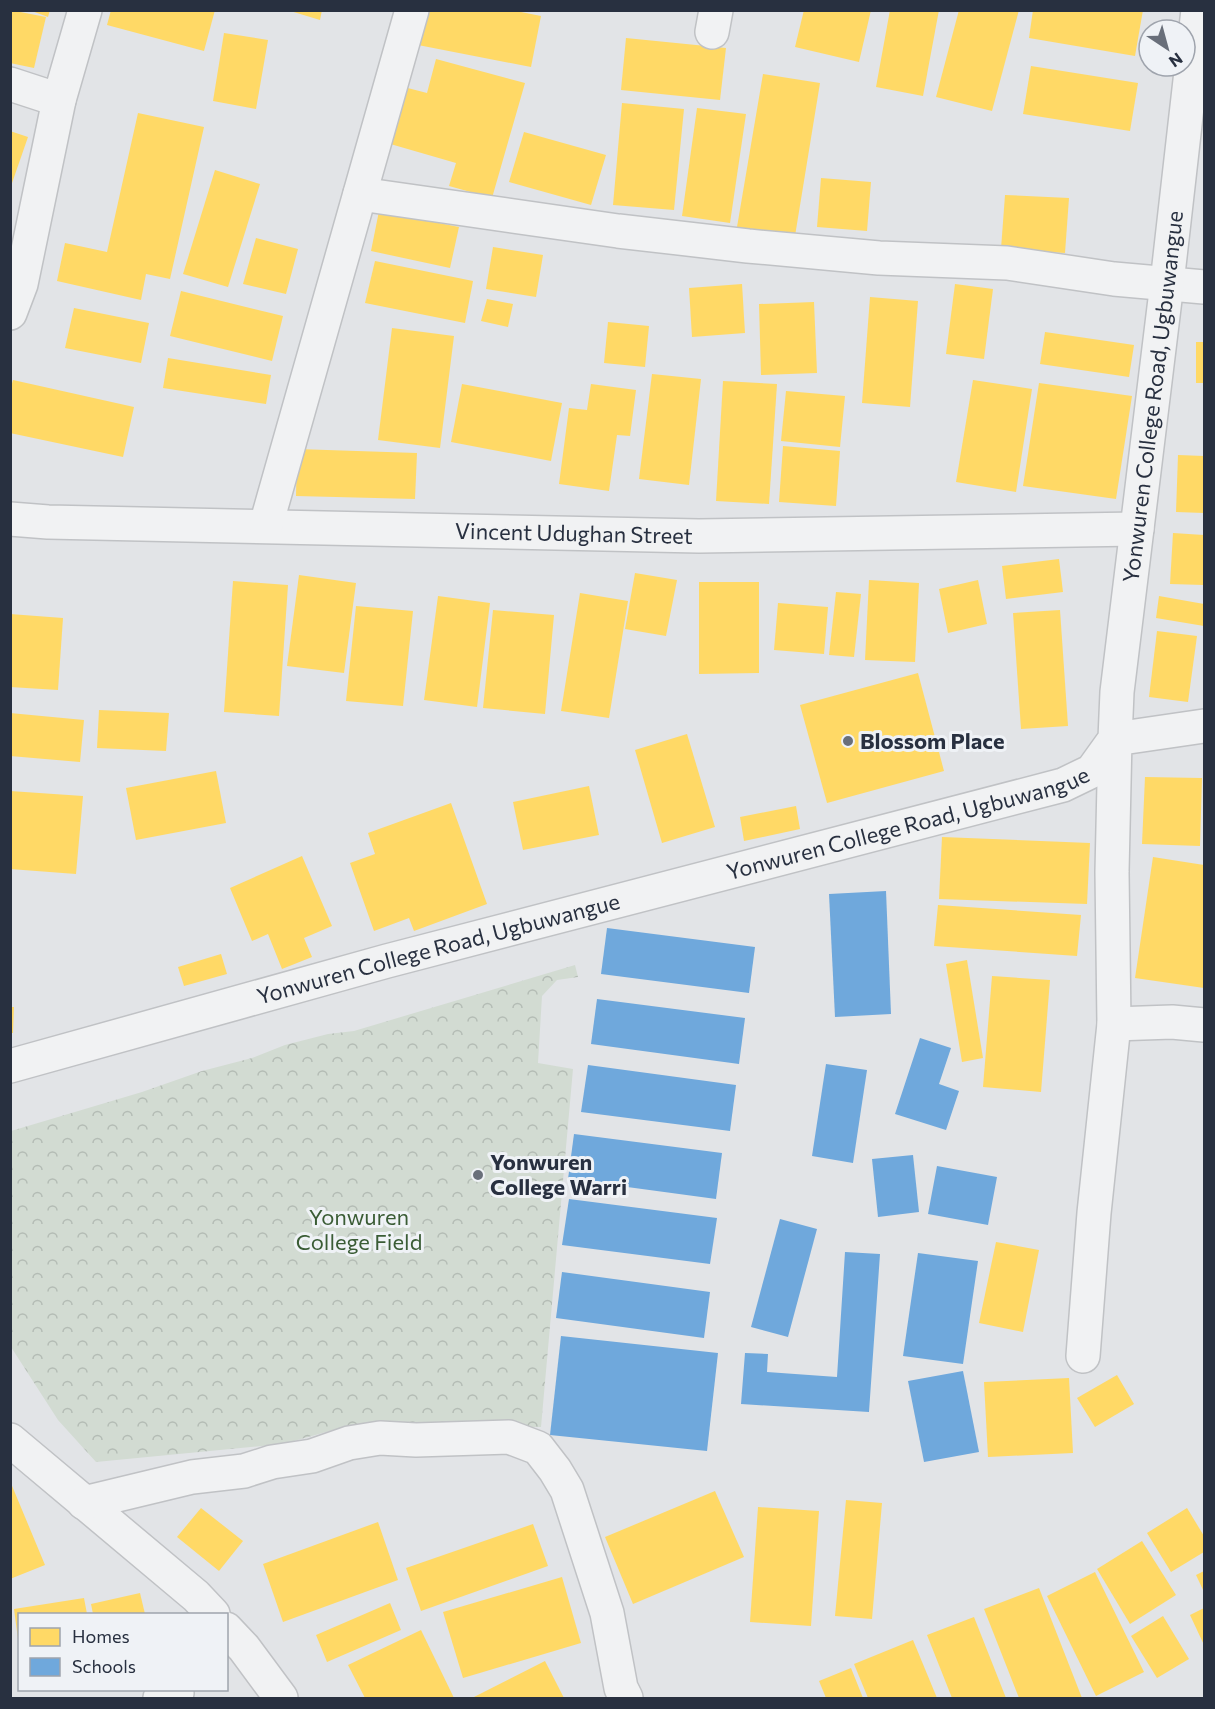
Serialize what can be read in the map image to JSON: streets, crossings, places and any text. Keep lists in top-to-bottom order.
{
  "streets": {
    "street": ["Yonwuren College Road, Ugbuwangue", "Vincent Udughan Street"]
  },
  "crossings": [
    ["Yonwuren College Road, Ugbuwangue", "Vincent Udughan Street"]
  ],
  "parks": ["Yonwuren College Field"],
  "places": ["Blossom Place", "Yonwuren College Warri"],
  "legend": ["Homes", "Schools"],
  "north": "bottom right"
}
